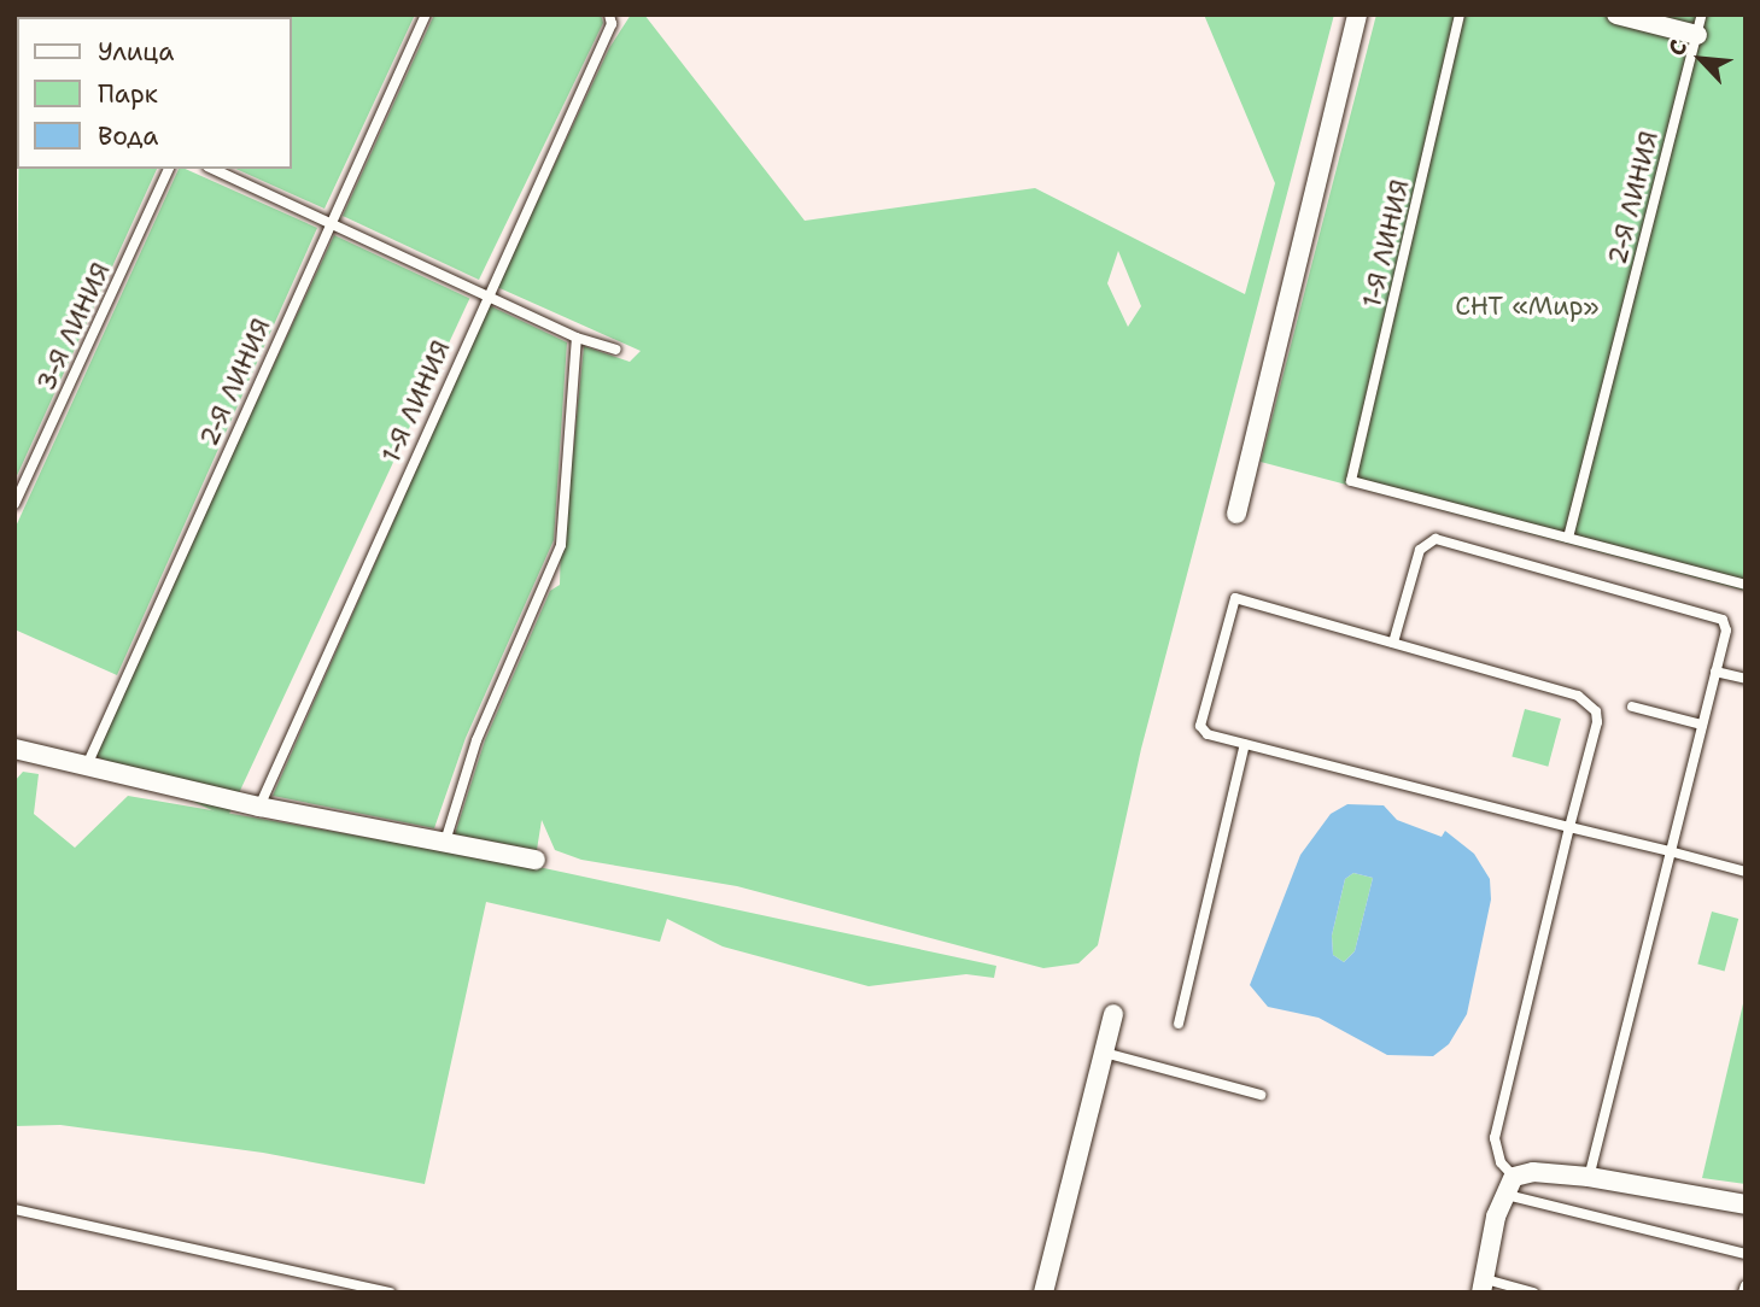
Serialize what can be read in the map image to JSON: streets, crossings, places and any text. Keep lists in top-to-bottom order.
{
  "streets": {
    "lane": ["2-Я ЛИНИЯ", "1-Я ЛИНИЯ", "3-Я ЛИНИЯ"]
  },
  "crossings": [
    ["2-Я ЛИНИЯ", "1-Я ЛИНИЯ"]
  ],
  "parks": ["СНТ «Мир»"],
  "legend": ["Улица", "Парк", "Вода"],
  "north": "top left"
}
